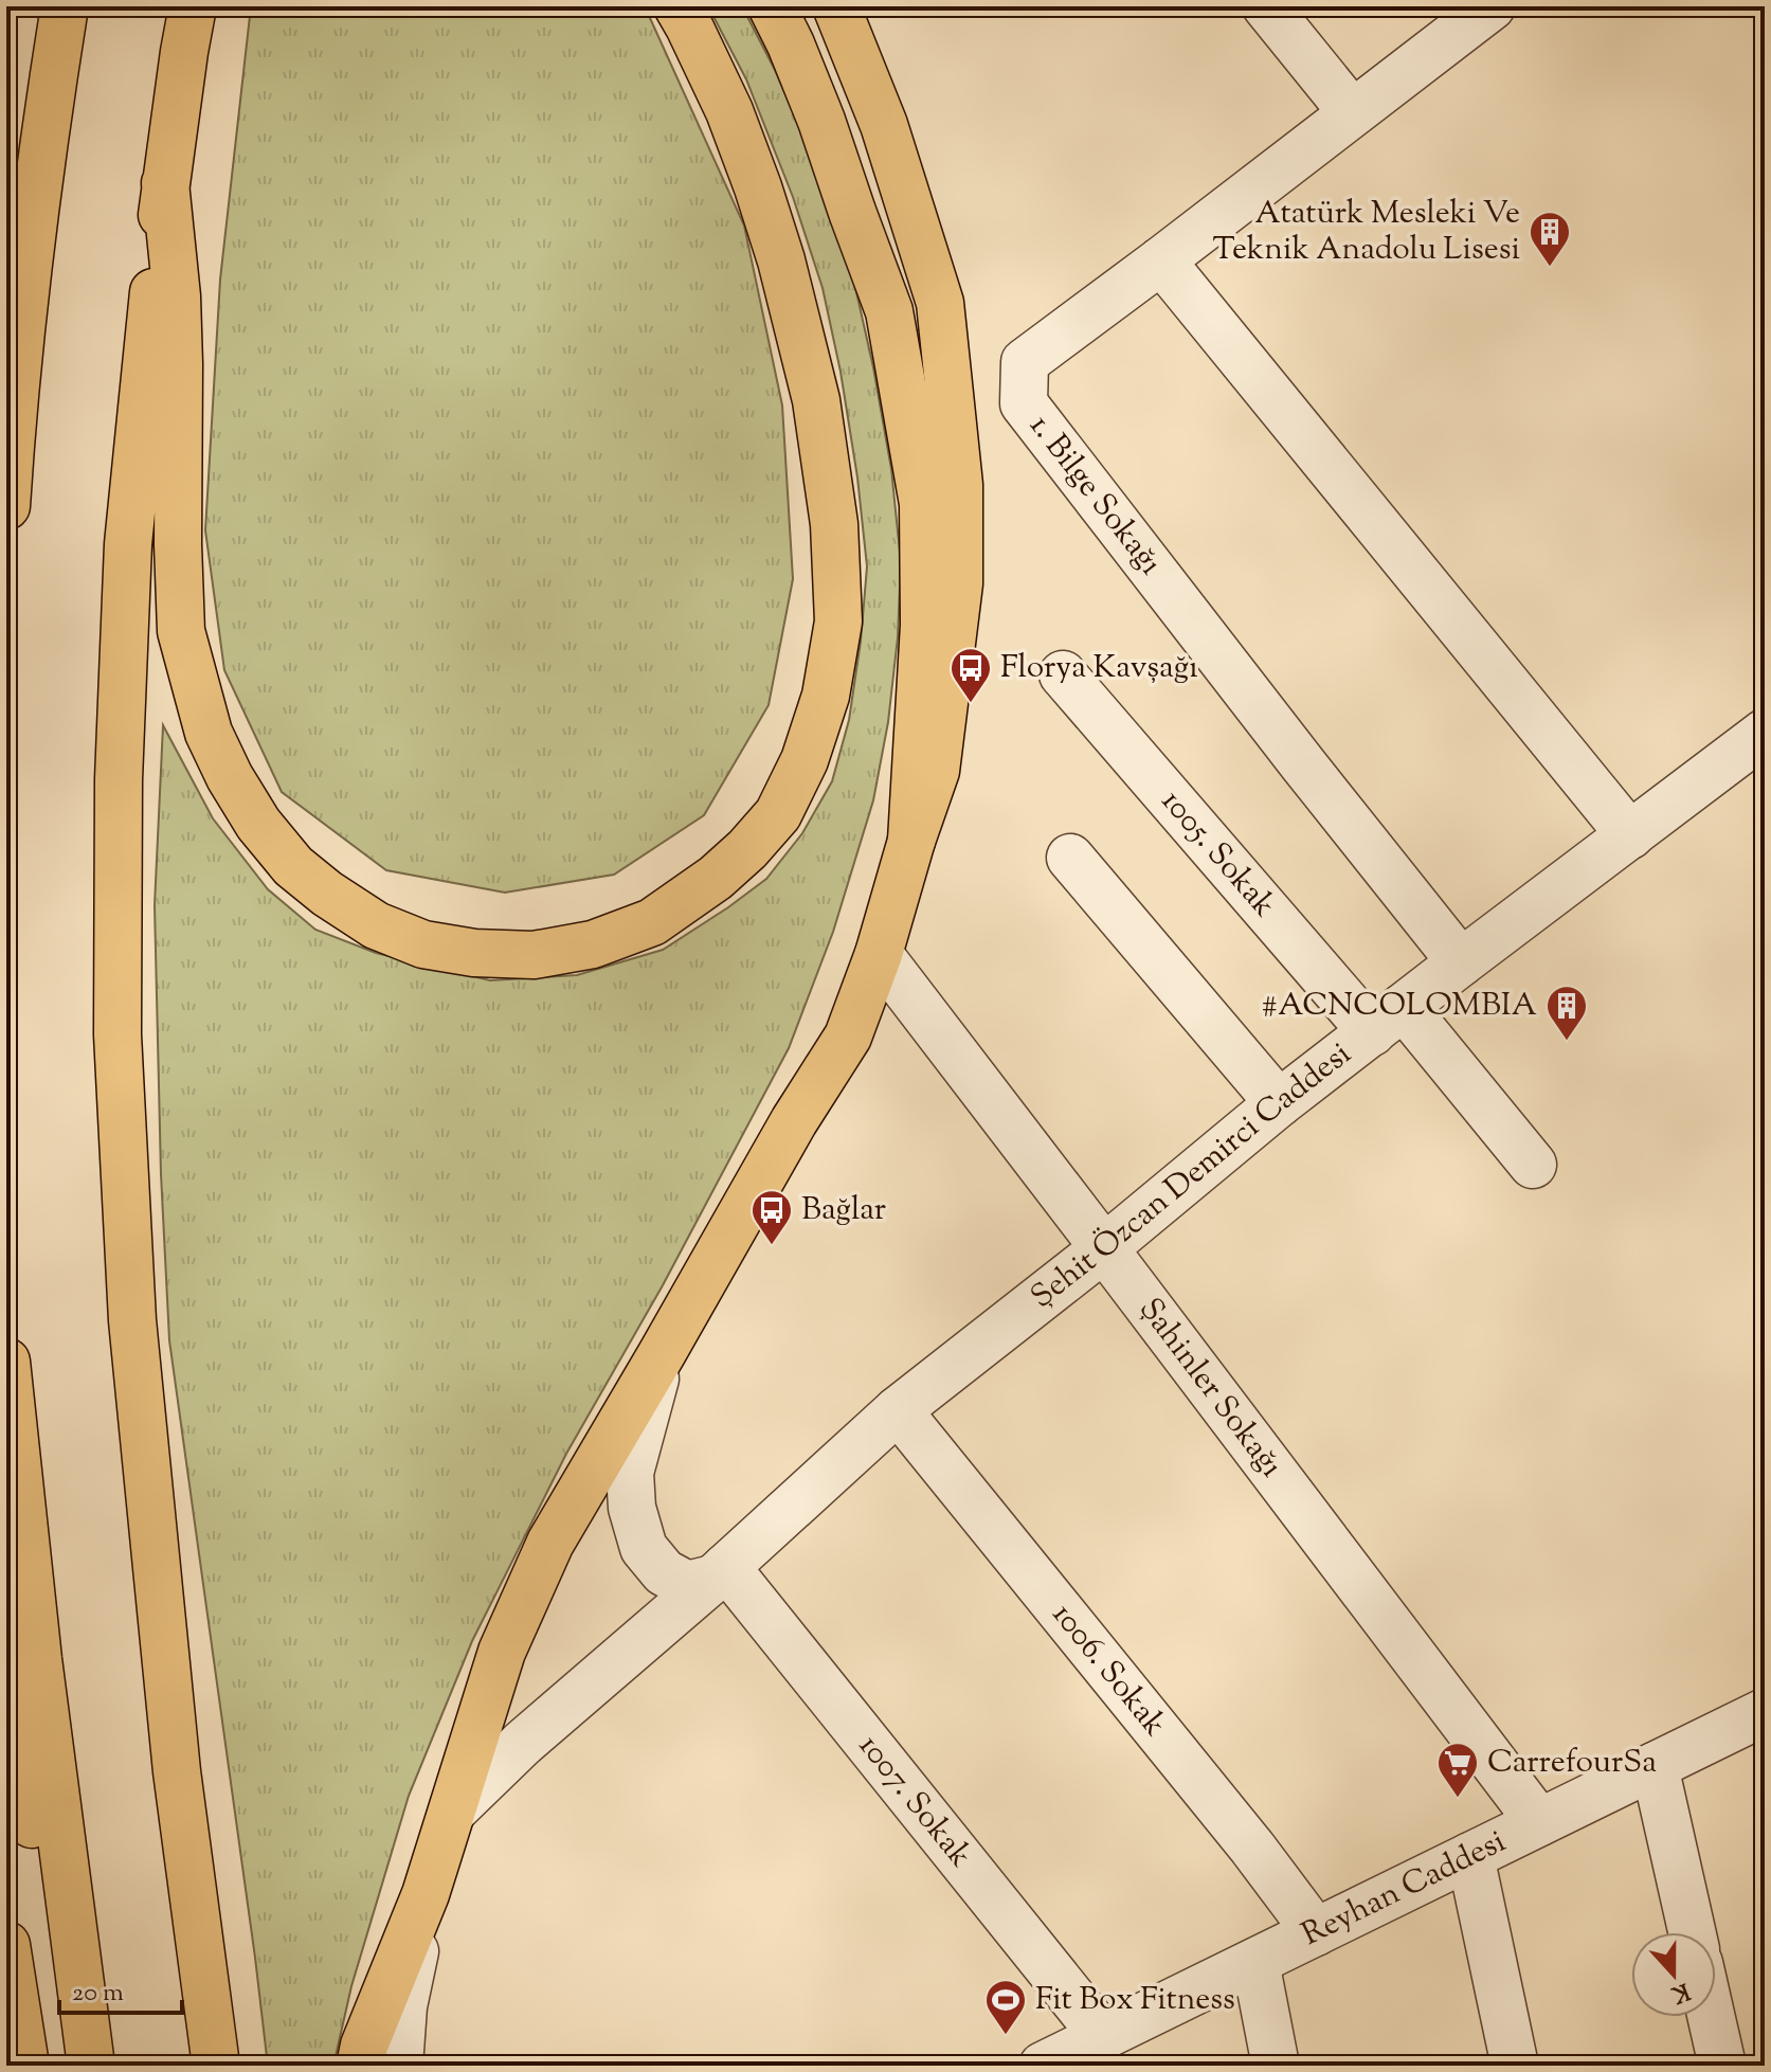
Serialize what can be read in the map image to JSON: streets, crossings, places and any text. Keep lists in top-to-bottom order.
{
  "streets": {
    "street": [
      "1. Bilge Sokağı",
      "1005. Sokak",
      "Şehit Özcan Demirci Caddesi",
      "Şahinler Sokağı",
      "1006. Sokak",
      "1007. Sokak",
      "Reyhan Caddesi"
    ]
  },
  "crossings": [
    ["1. Bilge Sokağı", "Şehit Özcan Demirci Caddesi"],
    ["1005. Sokak", "Şehit Özcan Demirci Caddesi"],
    ["Şehit Özcan Demirci Caddesi", "Şahinler Sokağı"],
    ["Şehit Özcan Demirci Caddesi", "1006. Sokak"],
    ["Şehit Özcan Demirci Caddesi", "1007. Sokak"],
    ["Şahinler Sokağı", "Reyhan Caddesi"],
    ["1006. Sokak", "Reyhan Caddesi"],
    ["1007. Sokak", "Reyhan Caddesi"]
  ],
  "places": {
    "building": ["Atatürk Mesleki Ve Teknik Anadolu Lisesi", "#ACNCOLOMBIA"],
    "bus stop": ["Florya Kavşağı", "Bağlar"],
    "supermarket": ["CarrefourSa"],
    "sports": ["Fit Box Fitness"]
  },
  "scale_bar": "20 m",
  "north": "bottom"
}
